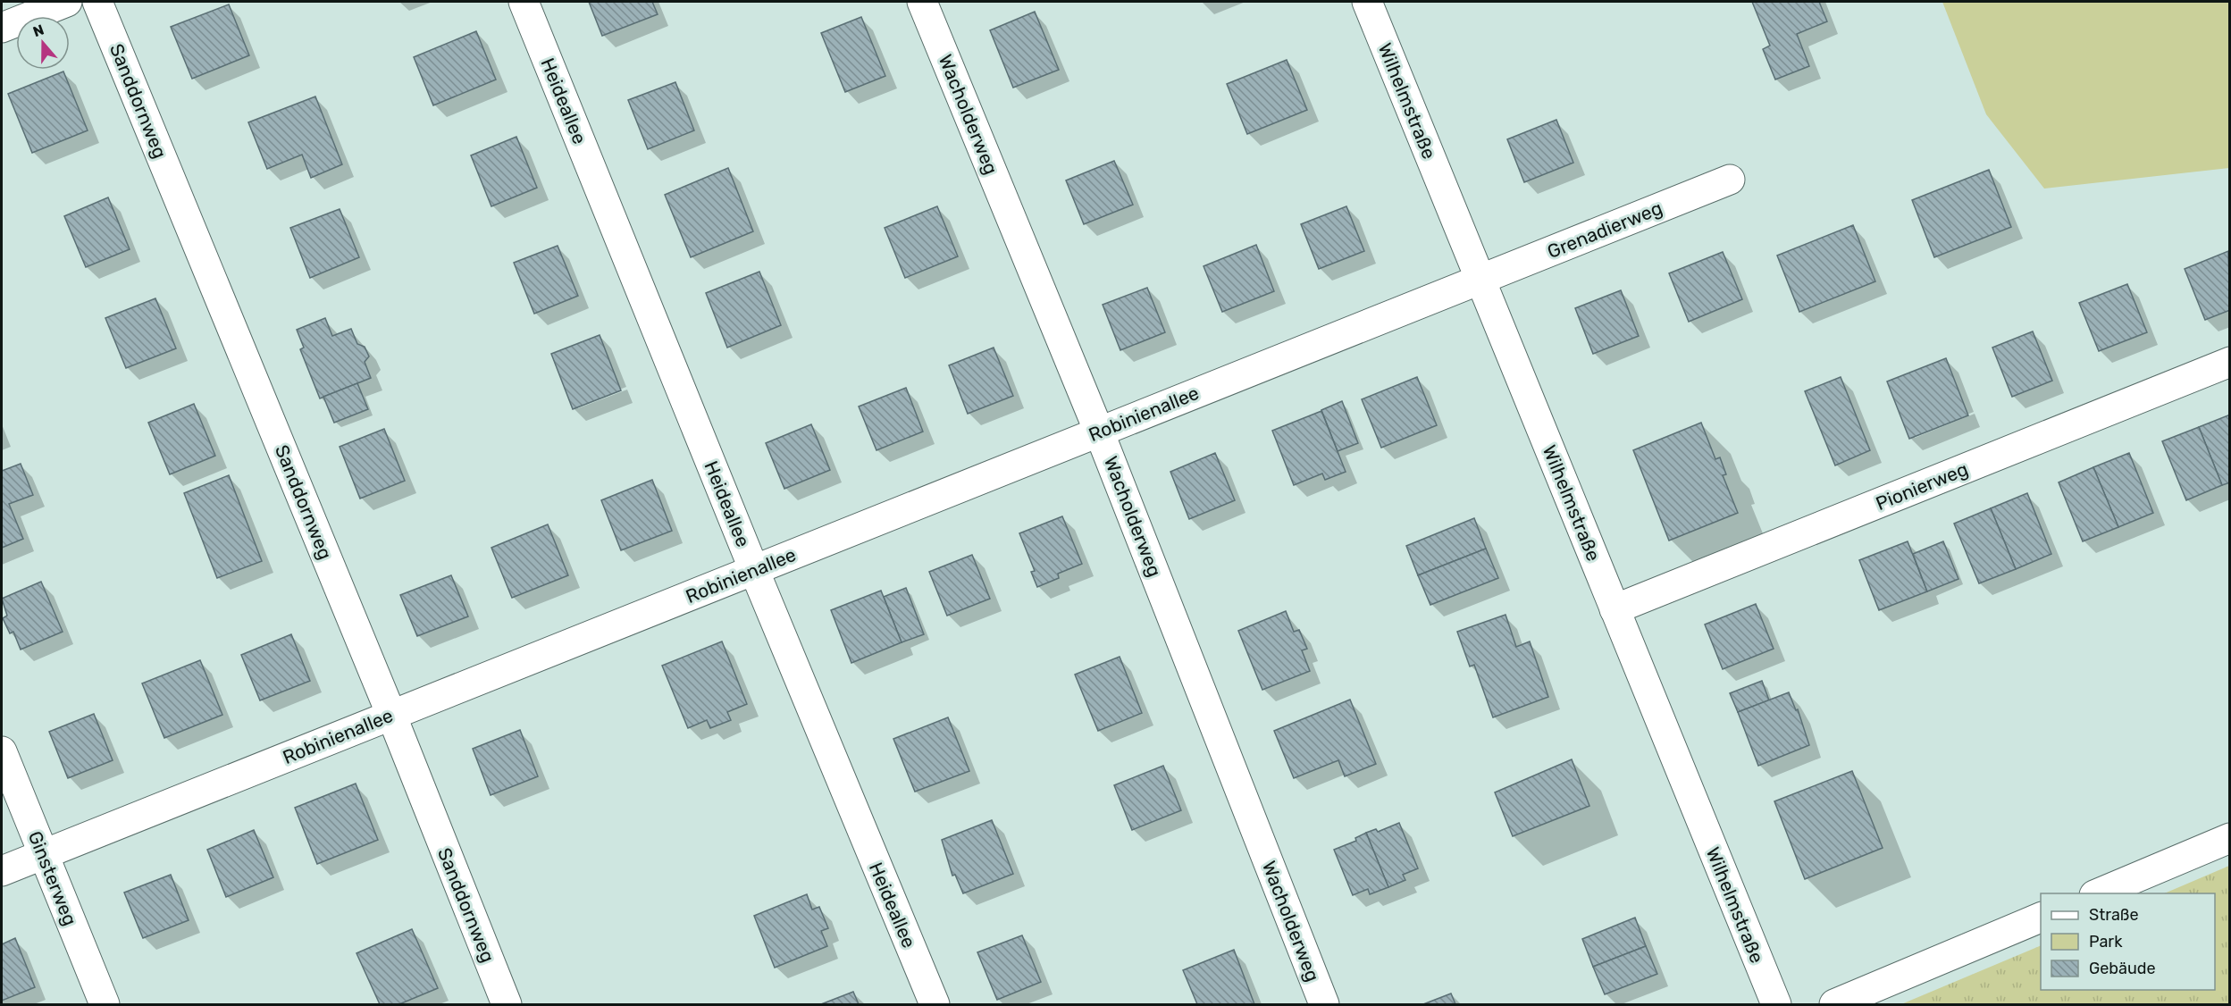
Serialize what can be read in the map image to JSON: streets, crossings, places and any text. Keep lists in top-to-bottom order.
{
  "streets": {
    "street": [
      "Sanddornweg",
      "Heideallee",
      "Wilhelmstraße",
      "Wacholderweg",
      "Grenadierweg",
      "Robinienallee",
      "Pionierweg",
      "Ginsterweg"
    ]
  },
  "crossings": [
    ["Sanddornweg", "Robinienallee"],
    ["Heideallee", "Robinienallee"],
    ["Wilhelmstraße", "Grenadierweg"],
    ["Wilhelmstraße", "Robinienallee"],
    ["Wilhelmstraße", "Pionierweg"],
    ["Wacholderweg", "Robinienallee"],
    ["Grenadierweg", "Robinienallee"],
    ["Robinienallee", "Ginsterweg"]
  ],
  "legend": ["Straße", "Park", "Gebäude"],
  "north": "top"
}
